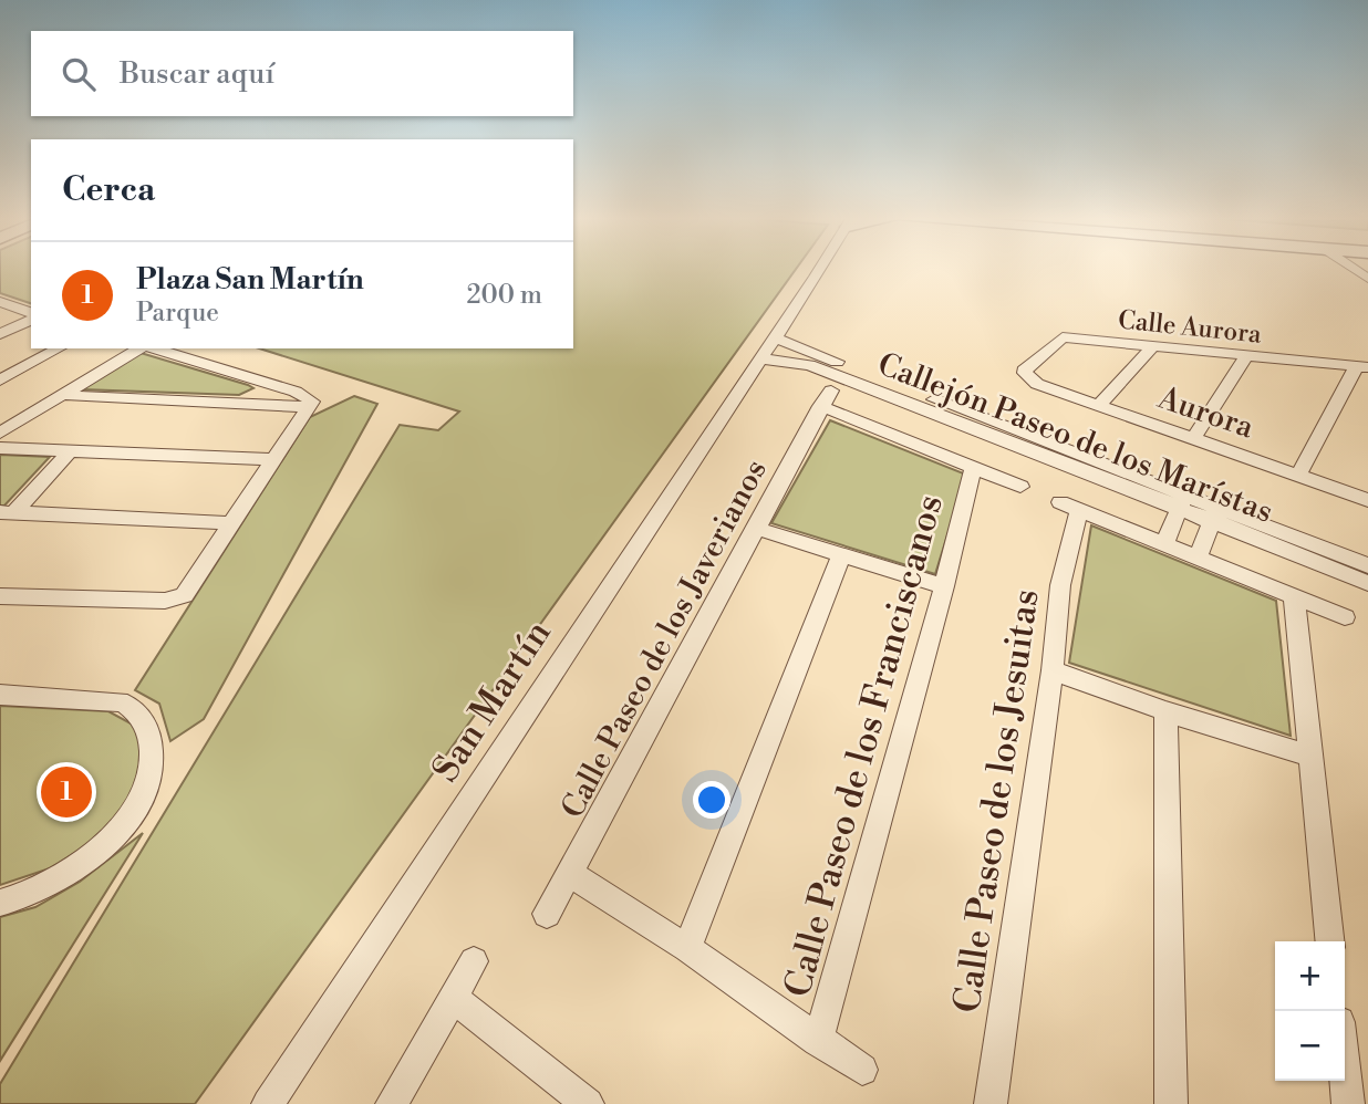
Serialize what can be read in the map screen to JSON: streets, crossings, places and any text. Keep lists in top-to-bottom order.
{
  "streets": {
    "street": [
      "Calle Aurora",
      "Aurora",
      "Callejón Paseo de los Marístas",
      "Calle Paseo de los Javerianos",
      "San Martín",
      "Calle Paseo de los Franciscanos",
      "Calle Paseo de los Jesuitas"
    ]
  },
  "crossings": [
    ["Calle Aurora", "Aurora"],
    ["Callejón Paseo de los Marístas", "San Martín"]
  ],
  "page": {
    "search": "Buscar aquí",
    "heading": "Cerca",
    "list": [
      {
        "mark": "1",
        "name": "Plaza San Martín",
        "note": "Parque",
        "value": "200 m"
      }
    ],
    "pins": "1",
    "map_buttons": ["+", "−"]
  }
}
